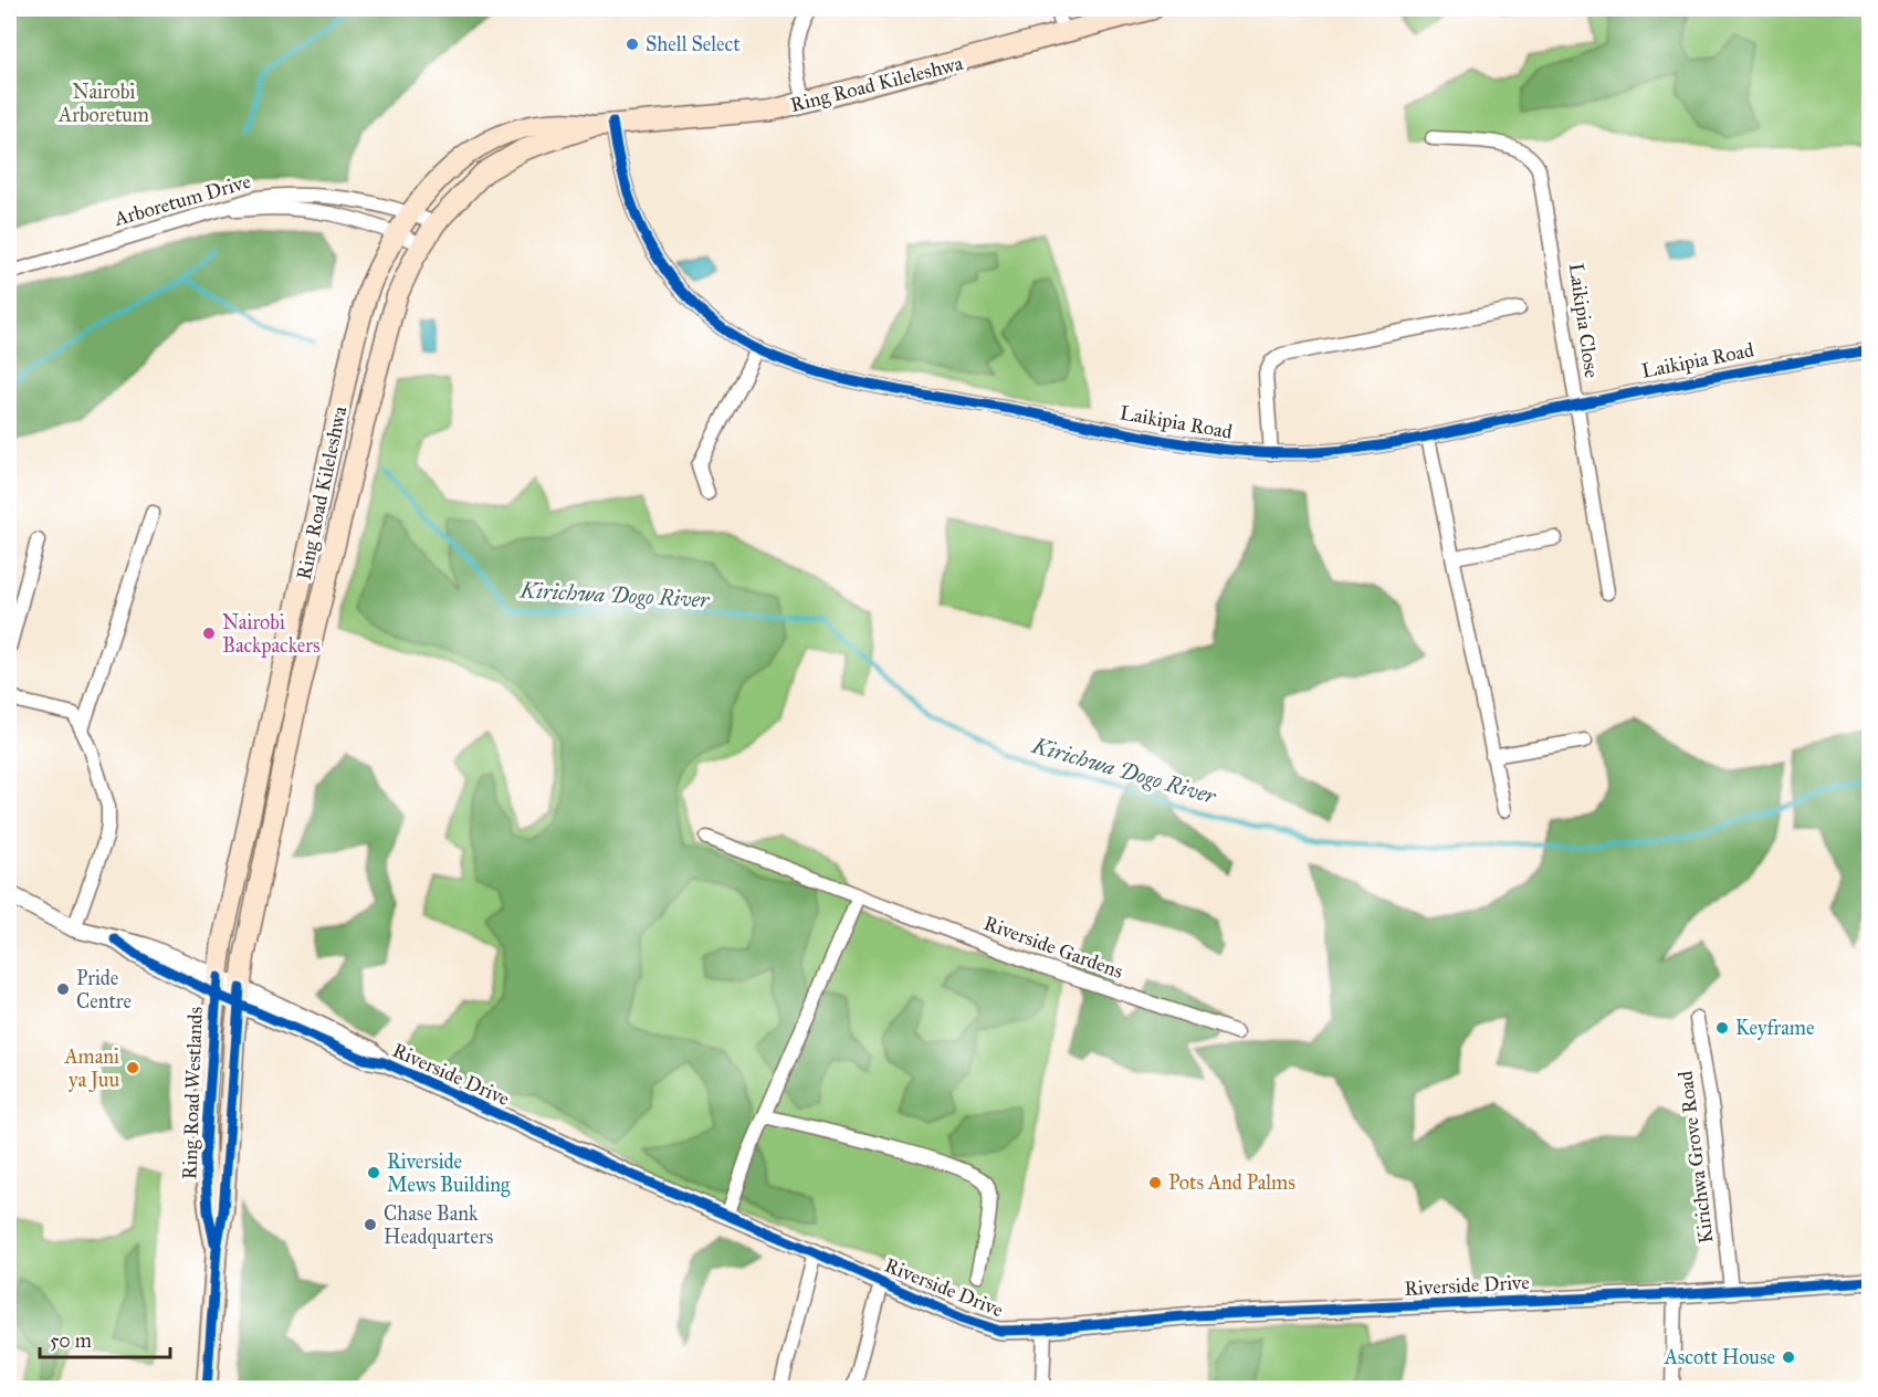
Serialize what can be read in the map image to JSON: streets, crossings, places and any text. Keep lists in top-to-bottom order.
{
  "streets": {
    "main road": ["Ring Road Kileleshwa", "Ring Road Westlands"],
    "street": [
      "Arboretum Drive",
      "Laikipia Close",
      "Laikipia Road",
      "Riverside Gardens",
      "Riverside Drive",
      "Kirichwa Grove Road"
    ]
  },
  "crossings": [
    ["Ring Road Kileleshwa", "Arboretum Drive"],
    ["Ring Road Kileleshwa", "Laikipia Road"],
    ["Ring Road Kileleshwa", "Riverside Drive"],
    ["Ring Road Kileleshwa", "Ring Road Westlands"],
    ["Laikipia Close", "Laikipia Road"],
    ["Riverside Drive", "Ring Road Westlands"],
    ["Riverside Drive", "Kirichwa Grove Road"]
  ],
  "water": ["Kirichwa Dogo River"],
  "parks": ["Nairobi Arboretum"],
  "places": [
    "Shell Select",
    "Nairobi Backpackers",
    "Pride Centre",
    "Keyframe",
    "Amani ya Juu",
    "Riverside Mews Building",
    "Pots And Palms",
    "Chase Bank Headquarters",
    "Ascott House"
  ],
  "scale_bar": "50 m"
}
